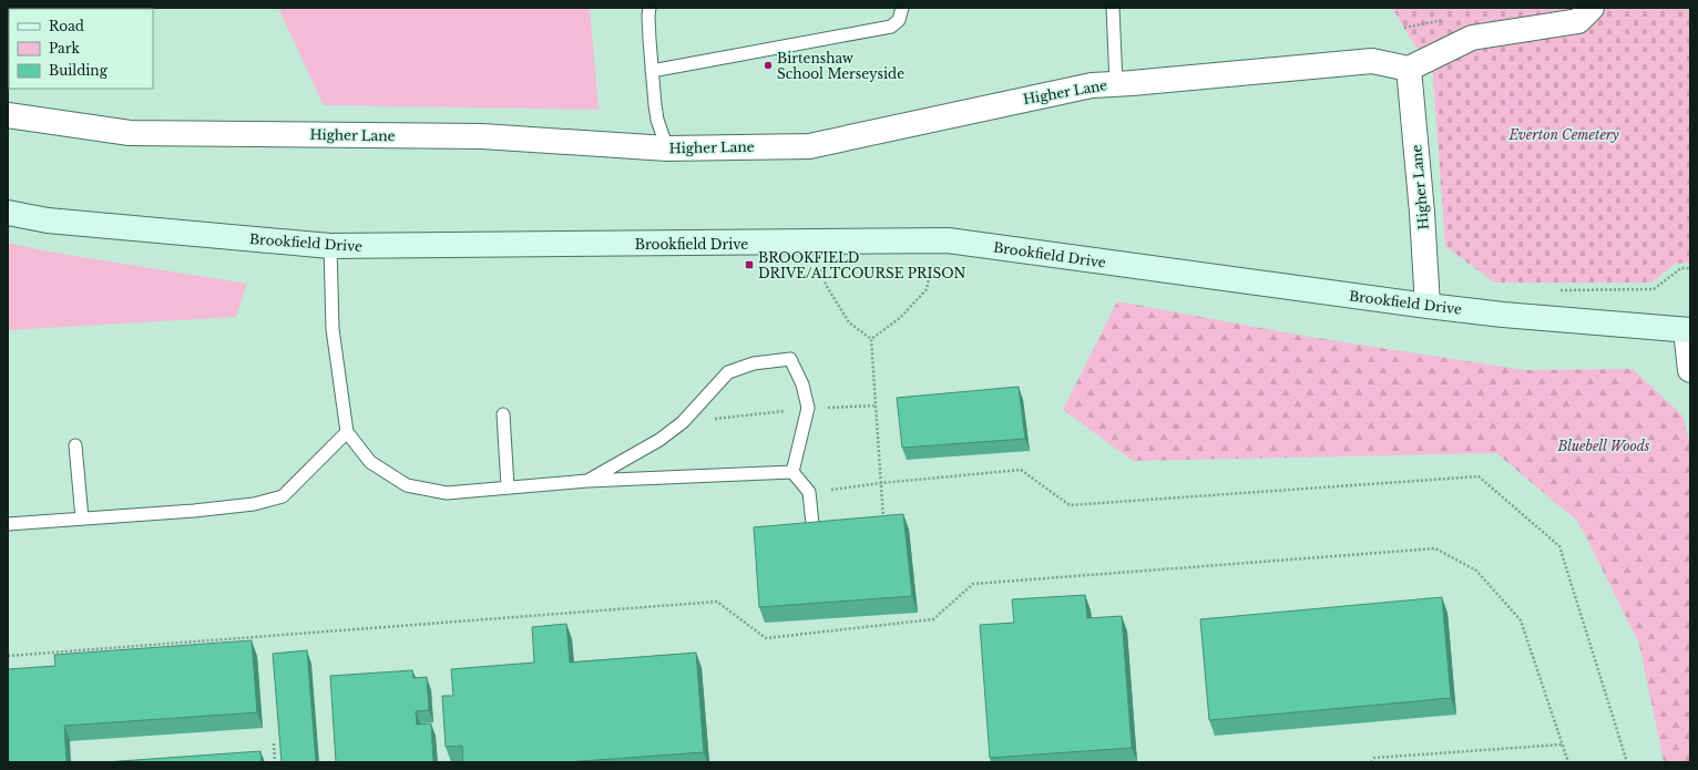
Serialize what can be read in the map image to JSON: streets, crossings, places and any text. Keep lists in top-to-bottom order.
{
  "streets": {
    "street": ["Higher Lane", "Brookfield Drive"]
  },
  "crossings": [
    ["Higher Lane", "Brookfield Drive"]
  ],
  "parks": ["Everton Cemetery", "Bluebell Woods"],
  "places": {
    "other": ["Birtenshaw School Merseyside"],
    "transit": ["BROOKFIELD DRIVE/ALTCOURSE PRISON"]
  },
  "legend": ["Road", "Park", "Building"]
}
